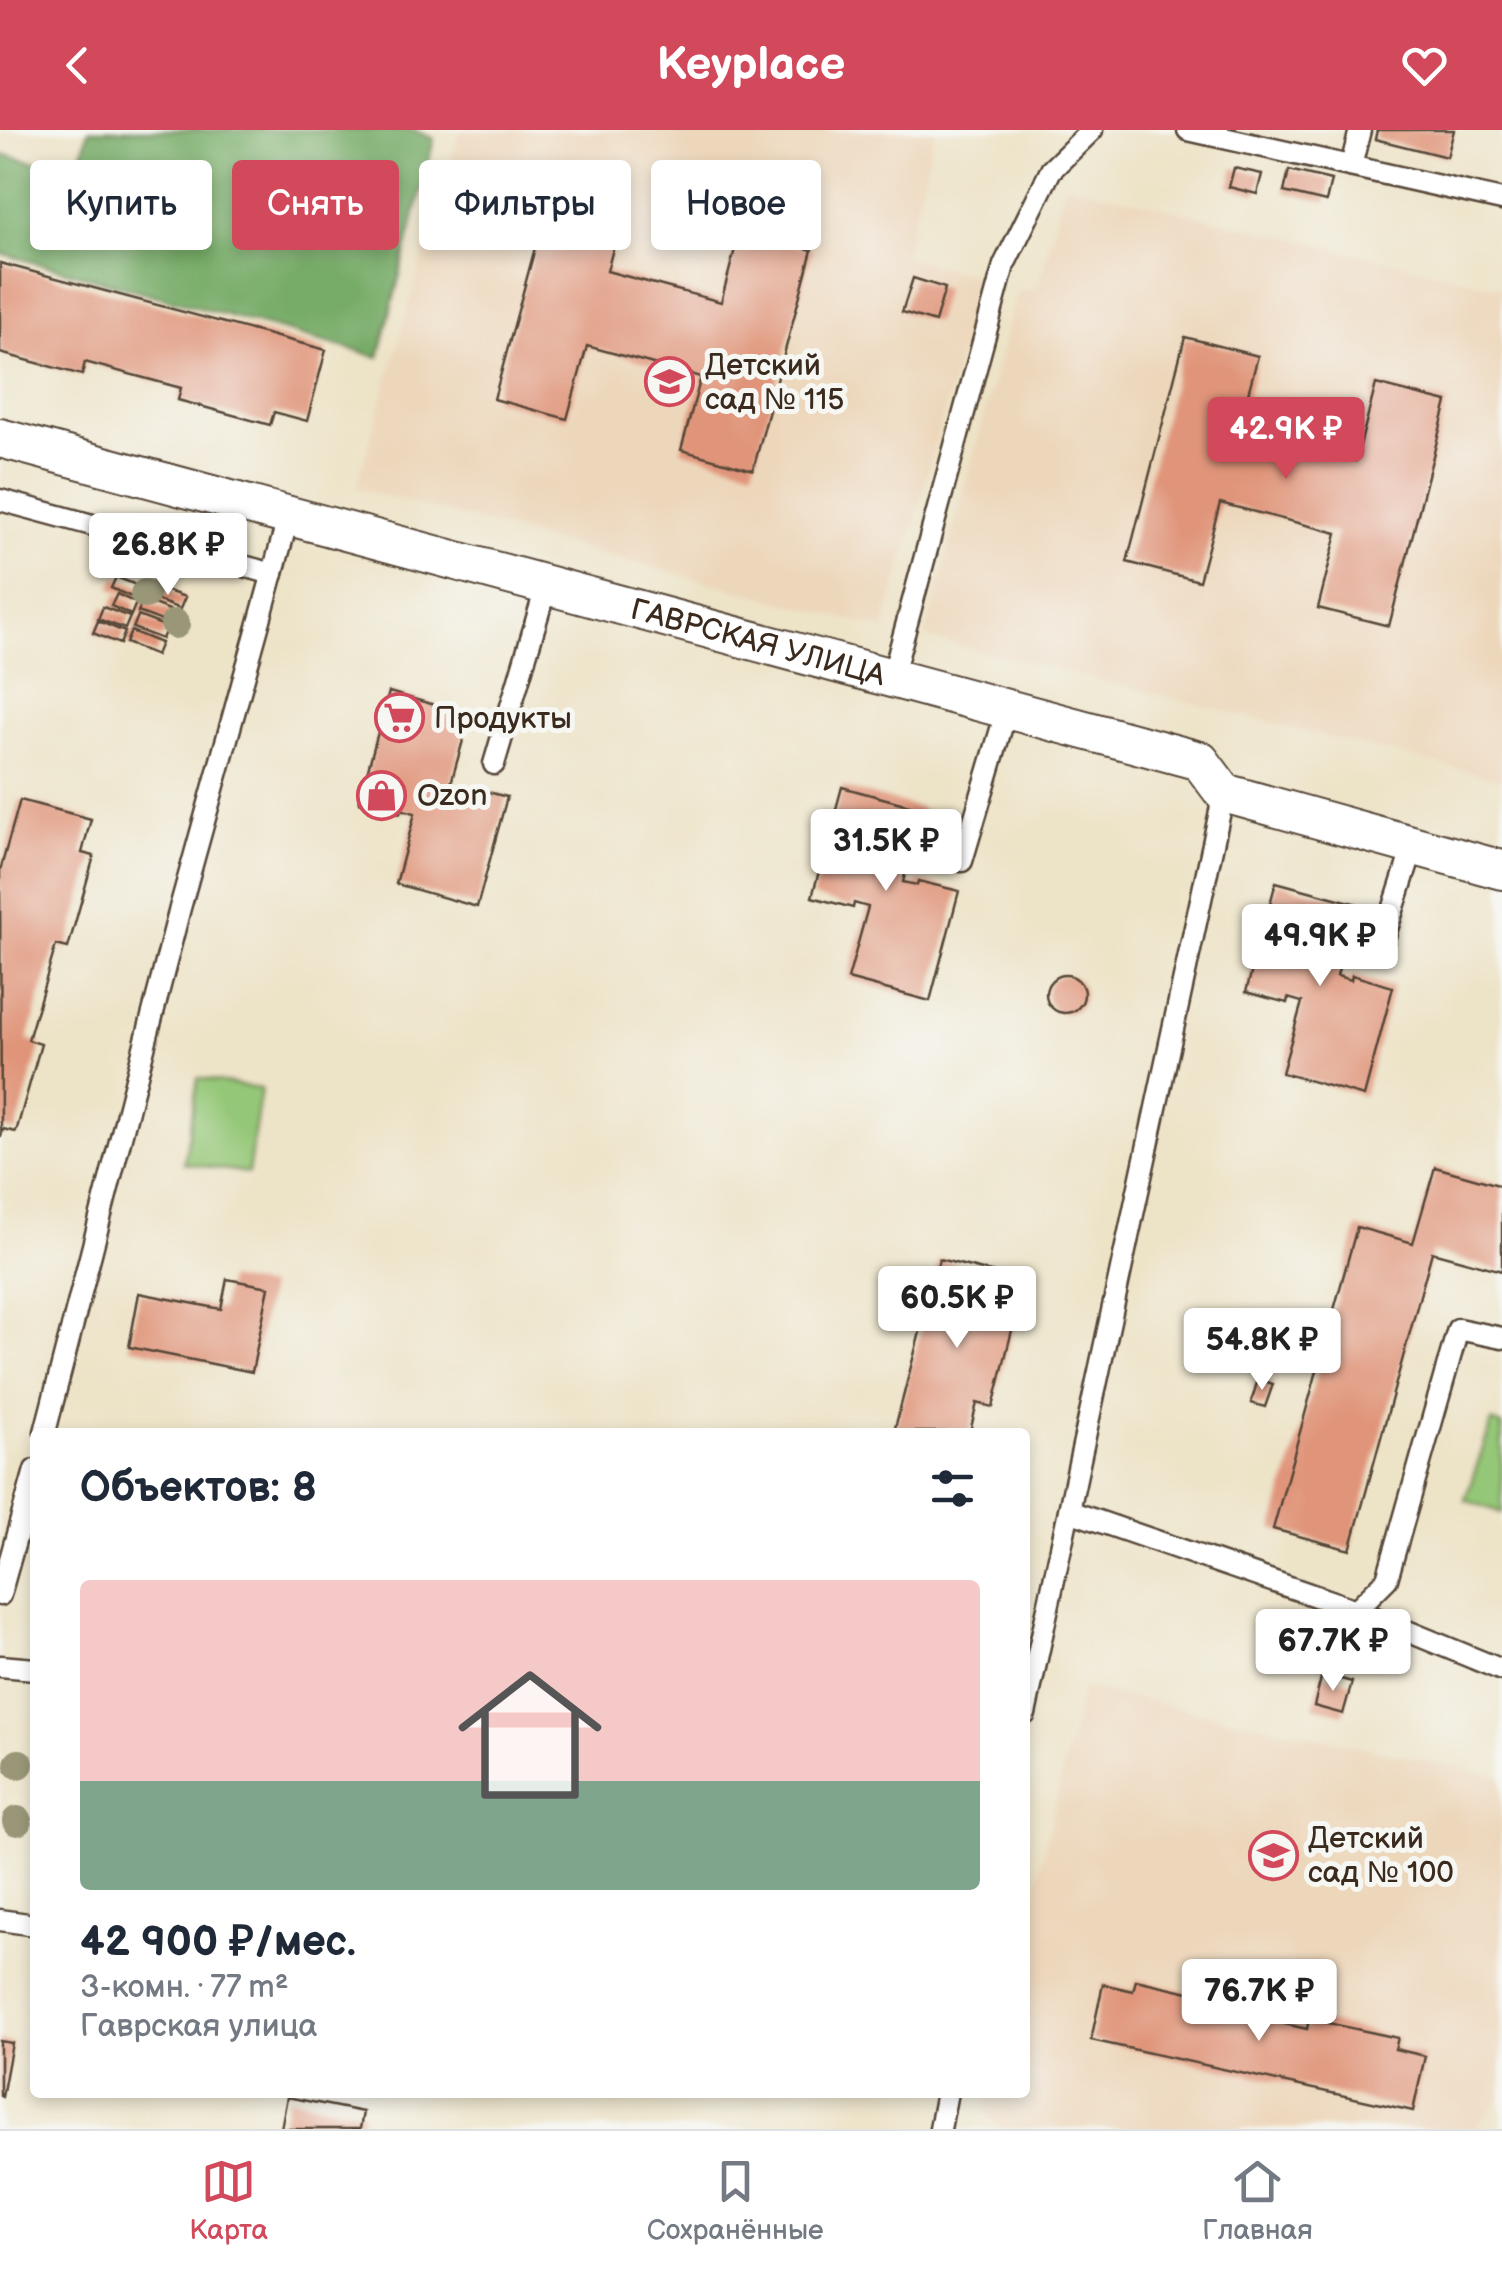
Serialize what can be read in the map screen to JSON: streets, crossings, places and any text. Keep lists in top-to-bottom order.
{
  "streets": {
    "street": ["ГАВРСКАЯ УЛИЦА"]
  },
  "places": {
    "school or university": ["Детский сад № 115", "Детский сад № 100"],
    "supermarket": ["Продукты"],
    "shop": ["Ozon"]
  },
  "page": {
    "header": "Keyplace",
    "chip": [
      "Купить",
      "Снять",
      "Фильтры",
      "Новое"
    ],
    "price": [
      "42.9K ₽",
      "26.8K ₽",
      "31.5K ₽",
      "49.9K ₽",
      "60.5K ₽",
      "54.8K ₽",
      "67.7K ₽",
      "76.7K ₽"
    ],
    "heading": "Объектов: 8",
    "list": [
      {
        "name": "42 900 ₽/мес.",
        "note": "3-комн. · 77 m² · Гаврская улица"
      }
    ],
    "tabs": ["Карта", "Сохранённые", "Главная"]
  }
}
